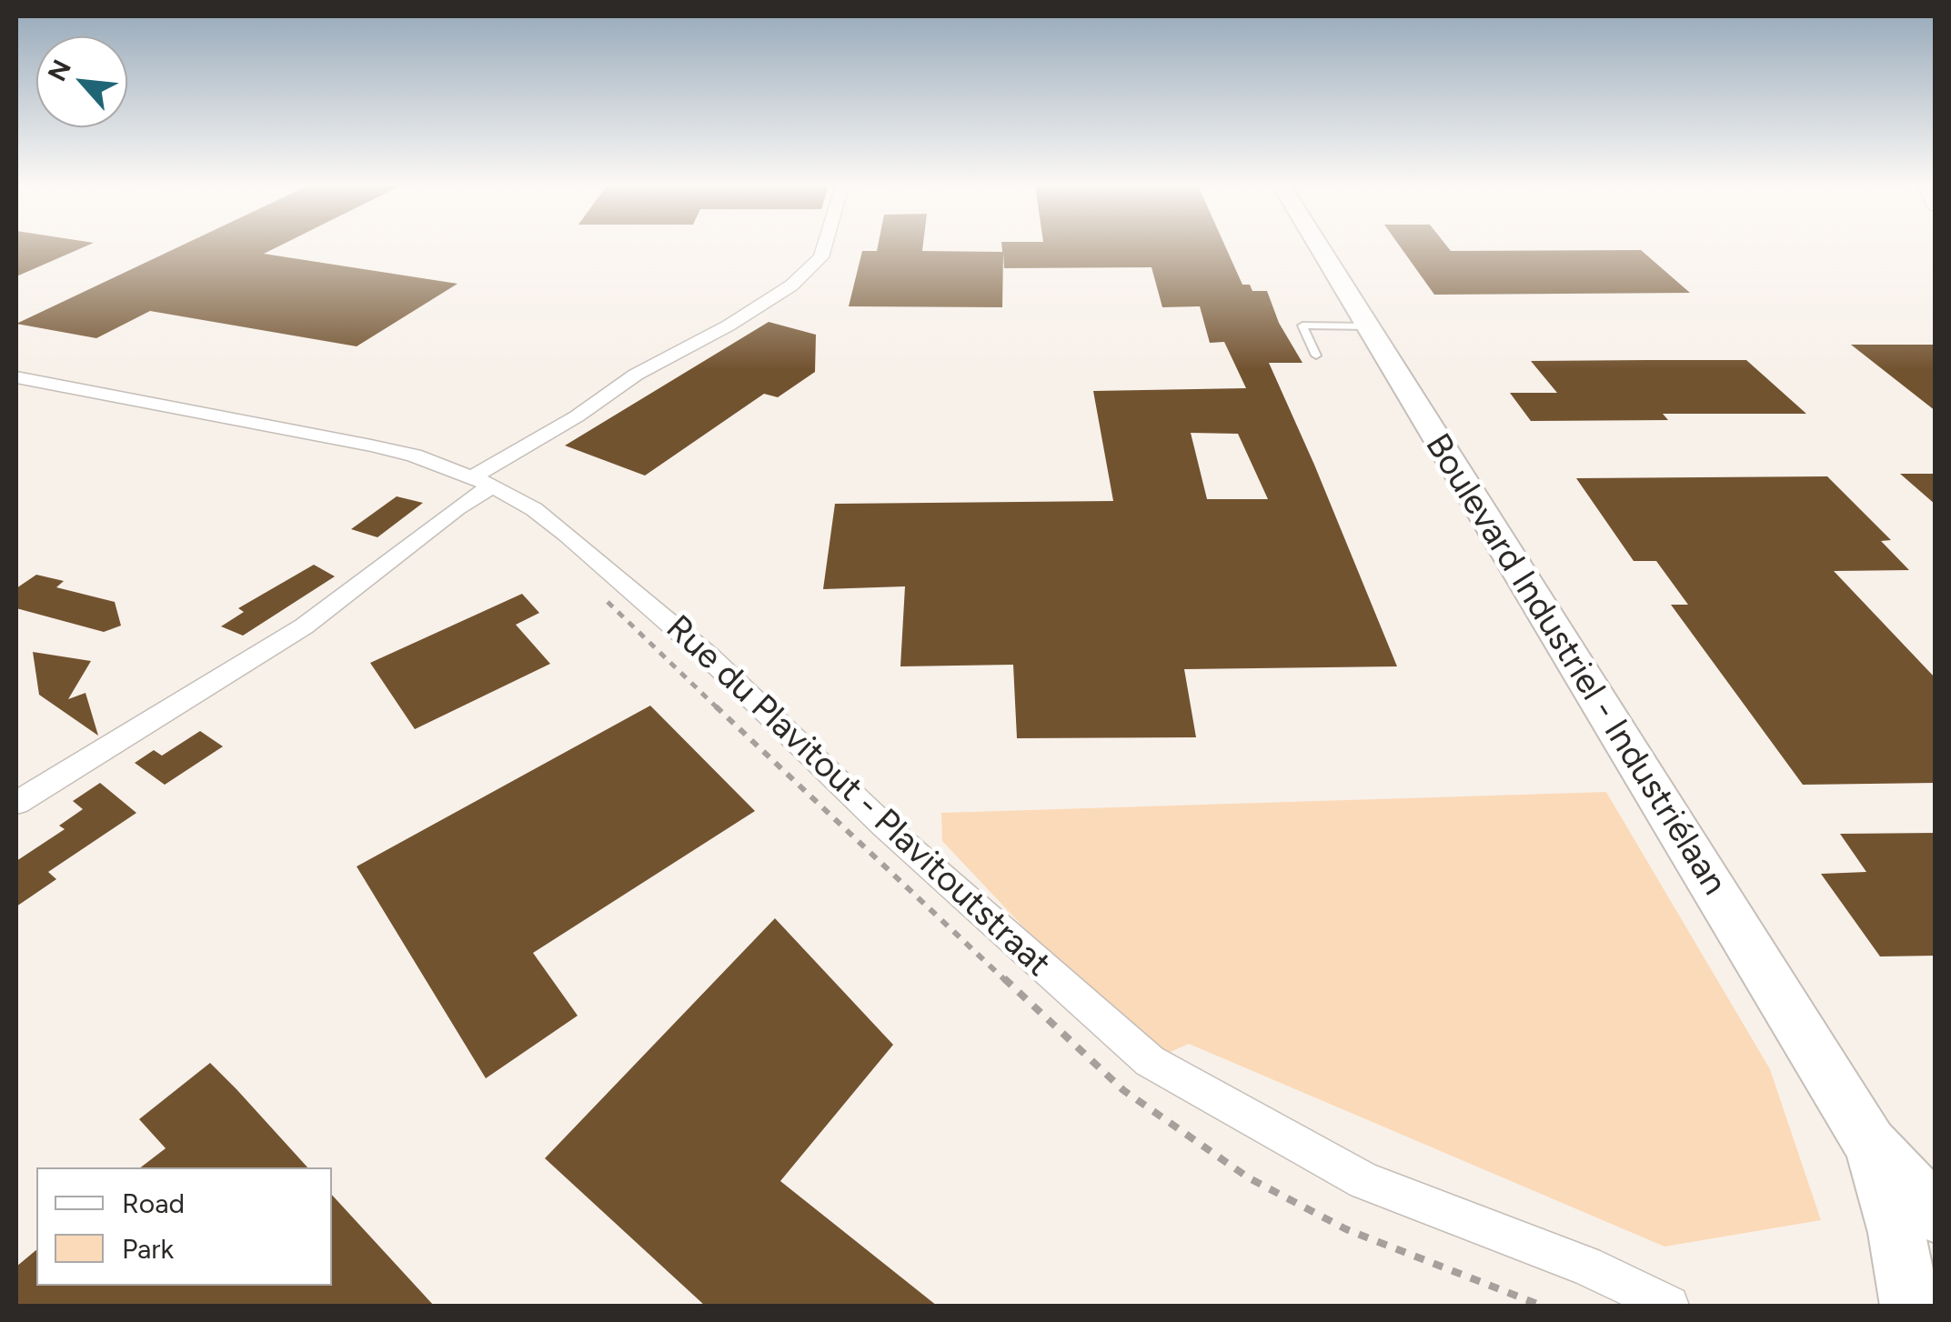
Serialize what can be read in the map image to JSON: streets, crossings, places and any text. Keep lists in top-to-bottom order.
{
  "streets": {
    "main road": ["Boulevard Industriel - Industriélaan"],
    "street": ["Rue du Plavitout - Plavitoutstraat"]
  },
  "legend": ["Road", "Park"],
  "north": "top left"
}
